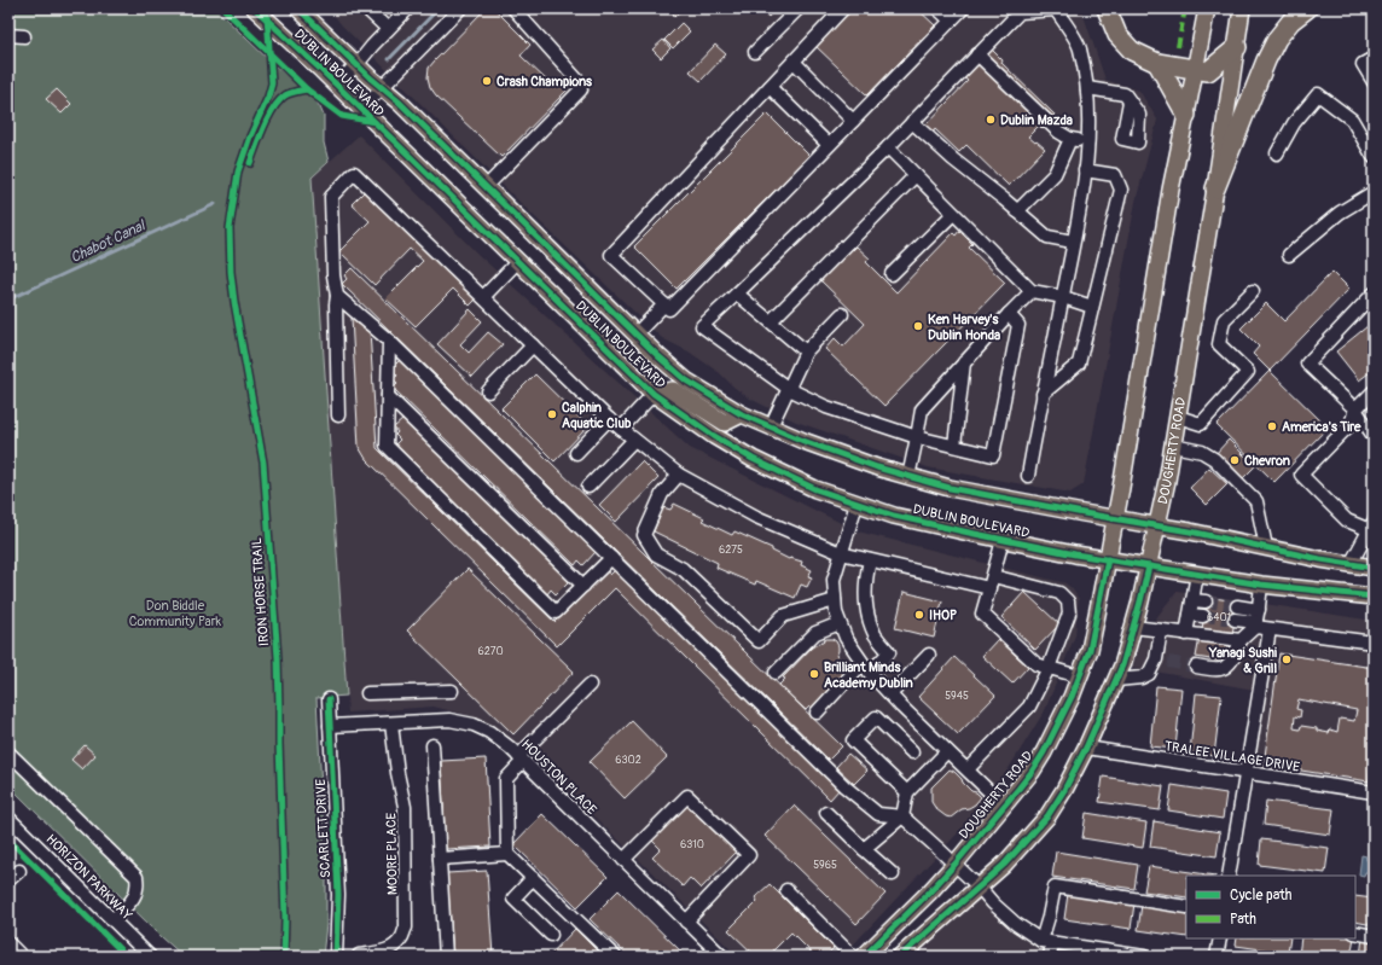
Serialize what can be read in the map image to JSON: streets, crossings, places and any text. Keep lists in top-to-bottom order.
{
  "streets": {
    "main road": ["DUBLIN BOULEVARD", "DOUGHERTY ROAD"],
    "street": [
      "TRALEE VILLAGE DRIVE",
      "HOUSTON PLACE",
      "SCARLETT DRIVE",
      "MOORE PLACE",
      "HORIZON PARKWAY"
    ],
    "cycle path": ["IRON HORSE TRAIL"]
  },
  "crossings": [
    ["DUBLIN BOULEVARD", "DOUGHERTY ROAD"],
    ["DOUGHERTY ROAD", "TRALEE VILLAGE DRIVE"],
    ["HOUSTON PLACE", "SCARLETT DRIVE"],
    ["HOUSTON PLACE", "MOORE PLACE"]
  ],
  "water": ["Chabot Canal"],
  "parks": ["Don Biddle Community Park"],
  "places": [
    "Crash Champions",
    "Dublin Mazda",
    "Ken Harvey's Dublin Honda",
    "Calphin Aquatic Club",
    "America's Tire",
    "Chevron",
    "IHOP",
    "Yanagi Sushi & Grill",
    "Brilliant Minds Academy Dublin"
  ],
  "house_numbers": [
    "6275",
    "6401",
    "6270",
    "5945",
    "6302",
    "6310",
    "5965"
  ],
  "legend": ["Cycle path", "Path"]
}
